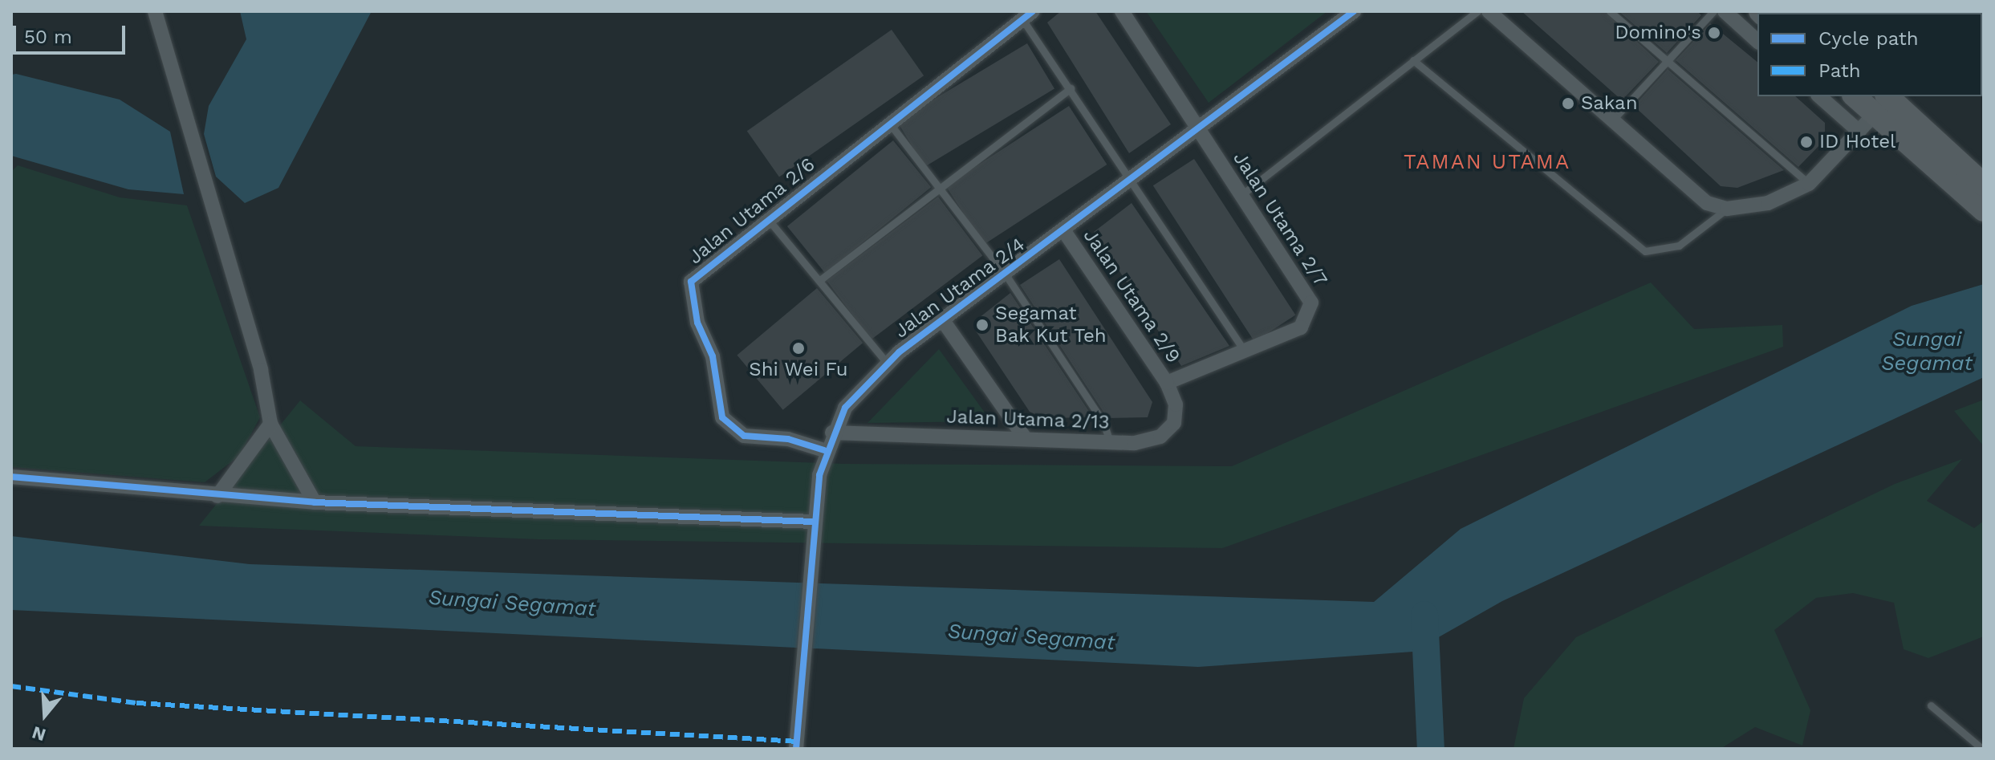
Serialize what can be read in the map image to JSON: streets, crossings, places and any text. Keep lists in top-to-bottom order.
{
  "streets": {
    "street": [
      "Jalan Utama 2/6",
      "Jalan Utama 2/7",
      "Jalan Utama 2/4",
      "Jalan Utama 2/9",
      "Jalan Utama 2/13"
    ]
  },
  "crossings": [
    ["Jalan Utama 2/6", "Jalan Utama 2/4"],
    ["Jalan Utama 2/7", "Jalan Utama 2/4"],
    ["Jalan Utama 2/7", "Jalan Utama 2/9"],
    ["Jalan Utama 2/7", "Jalan Utama 2/13"],
    ["Jalan Utama 2/4", "Jalan Utama 2/9"],
    ["Jalan Utama 2/4", "Jalan Utama 2/13"],
    ["Jalan Utama 2/9", "Jalan Utama 2/13"]
  ],
  "districts": ["TAMAN UTAMA"],
  "water": ["Sungai Segamat"],
  "places": [
    "Domino's",
    "Sakan",
    "ID Hotel",
    "Segamat Bak Kut Teh",
    "Shi Wei Fu"
  ],
  "legend": ["Cycle path", "Path"],
  "scale_bar": "50 m",
  "north": "bottom"
}
